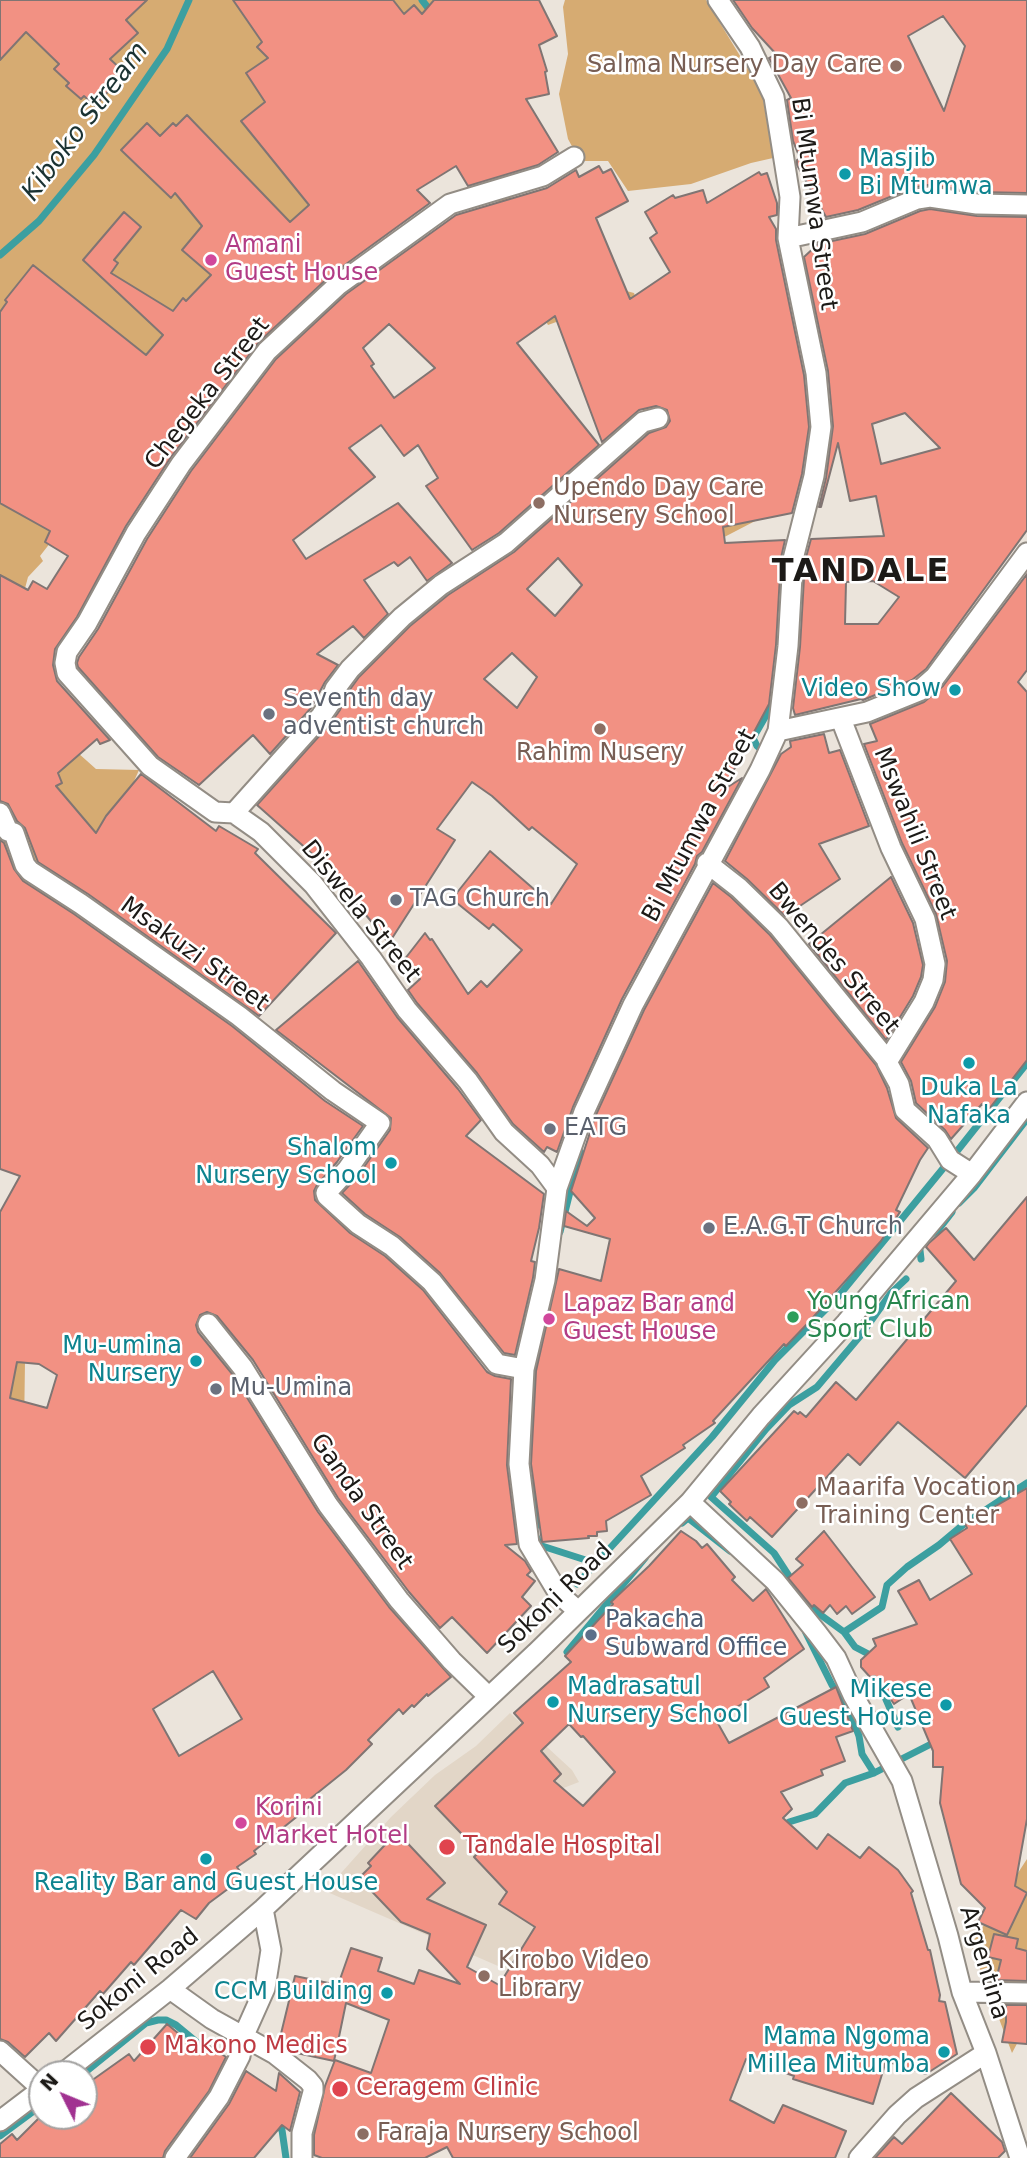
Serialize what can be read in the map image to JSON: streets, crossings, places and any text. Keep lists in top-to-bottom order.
{
  "streets": {
    "street": [
      "Bi Mtumwa Street",
      "Chegeka Street",
      "Mswahili Street",
      "Diswela Street",
      "Msakuzi Street",
      "Bwendes Street",
      "Ganda Street",
      "Sokoni Road",
      "Argentina"
    ]
  },
  "crossings": [
    ["Bi Mtumwa Street", "Diswela Street"],
    ["Bi Mtumwa Street", "Msakuzi Street"],
    ["Bi Mtumwa Street", "Bwendes Street"],
    ["Bi Mtumwa Street", "Sokoni Road"],
    ["Chegeka Street", "Diswela Street"],
    ["Mswahili Street", "Bwendes Street"],
    ["Ganda Street", "Sokoni Road"],
    ["Sokoni Road", "Argentina"]
  ],
  "districts": ["TANDALE"],
  "water": ["Kiboko Stream"],
  "places": [
    "Salma Nursery Day Care",
    "Masjib Bi Mtumwa",
    "Amani Guest House",
    "Upendo Day Care Nursery School",
    "Video Show",
    "Seventh day adventist church",
    "Rahim Nusery",
    "TAG Church",
    "Duka La Nafaka",
    "EATG",
    "Shalom Nursery School",
    "E.A.G.T Church",
    "Young African Sport Club",
    "Lapaz Bar and Guest House",
    "Mu-umina Nursery",
    "Mu-Umina",
    "Maarifa Vocation Training Center",
    "Pakacha Subward Office",
    "Madrasatul Nursery School",
    "Mikese Guest House",
    "Korini Market Hotel",
    "Tandale Hospital",
    "Reality Bar and Guest House",
    "Kirobo Video Library",
    "CCM Building",
    "Makono Medics",
    "Mama Ngoma Millea Mitumba",
    "Ceragem Clinic",
    "Faraja Nursery School"
  ],
  "north": "top left"
}
